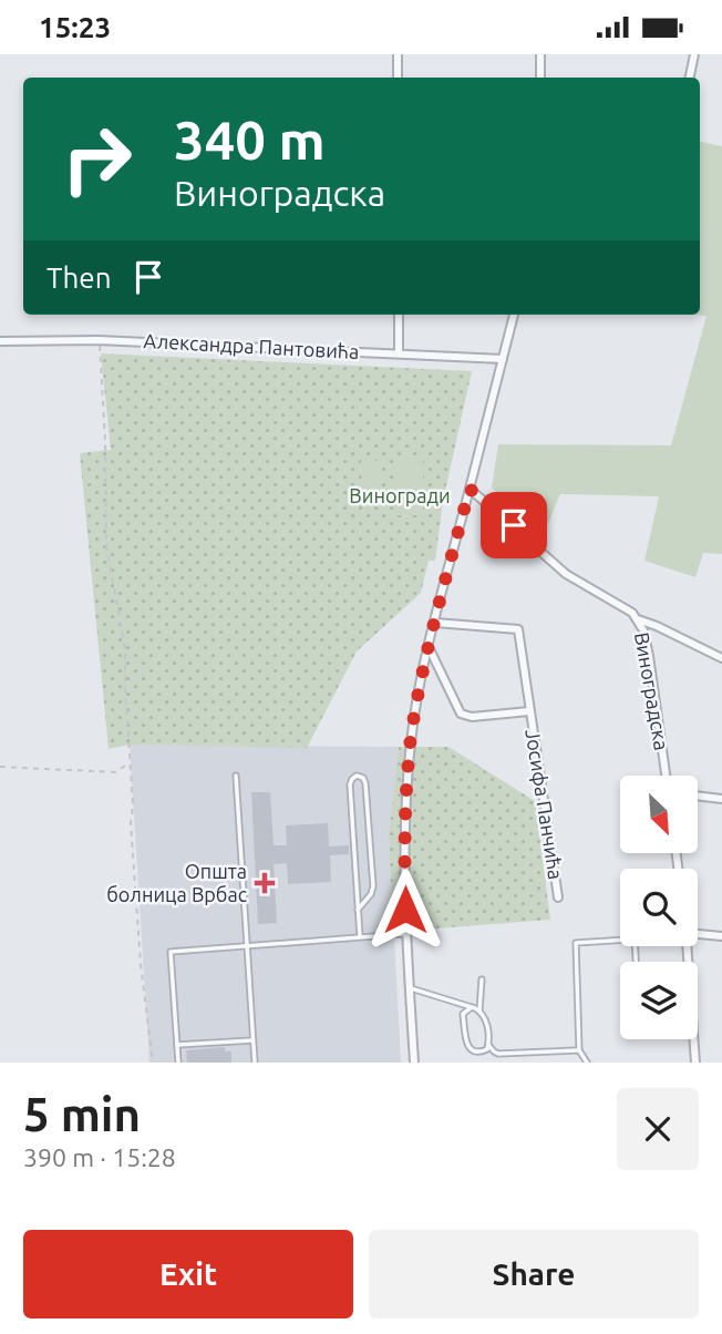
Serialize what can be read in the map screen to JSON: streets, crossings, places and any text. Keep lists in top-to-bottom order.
{
  "streets": {
    "street": ["Александра Пантовића", "Виноградска", "Јосифа Панчића"]
  },
  "parks": ["Виногради"],
  "places": {
    "health": ["Општа болница Врбас"]
  },
  "north": "bottom right",
  "page": {
    "status": "15:23",
    "turn": ["340 m", "Виноградска"],
    "then": "Then",
    "heading": ["5 min", "390 m · 15:28"],
    "buttons": ["Exit", "Share"]
  }
}
